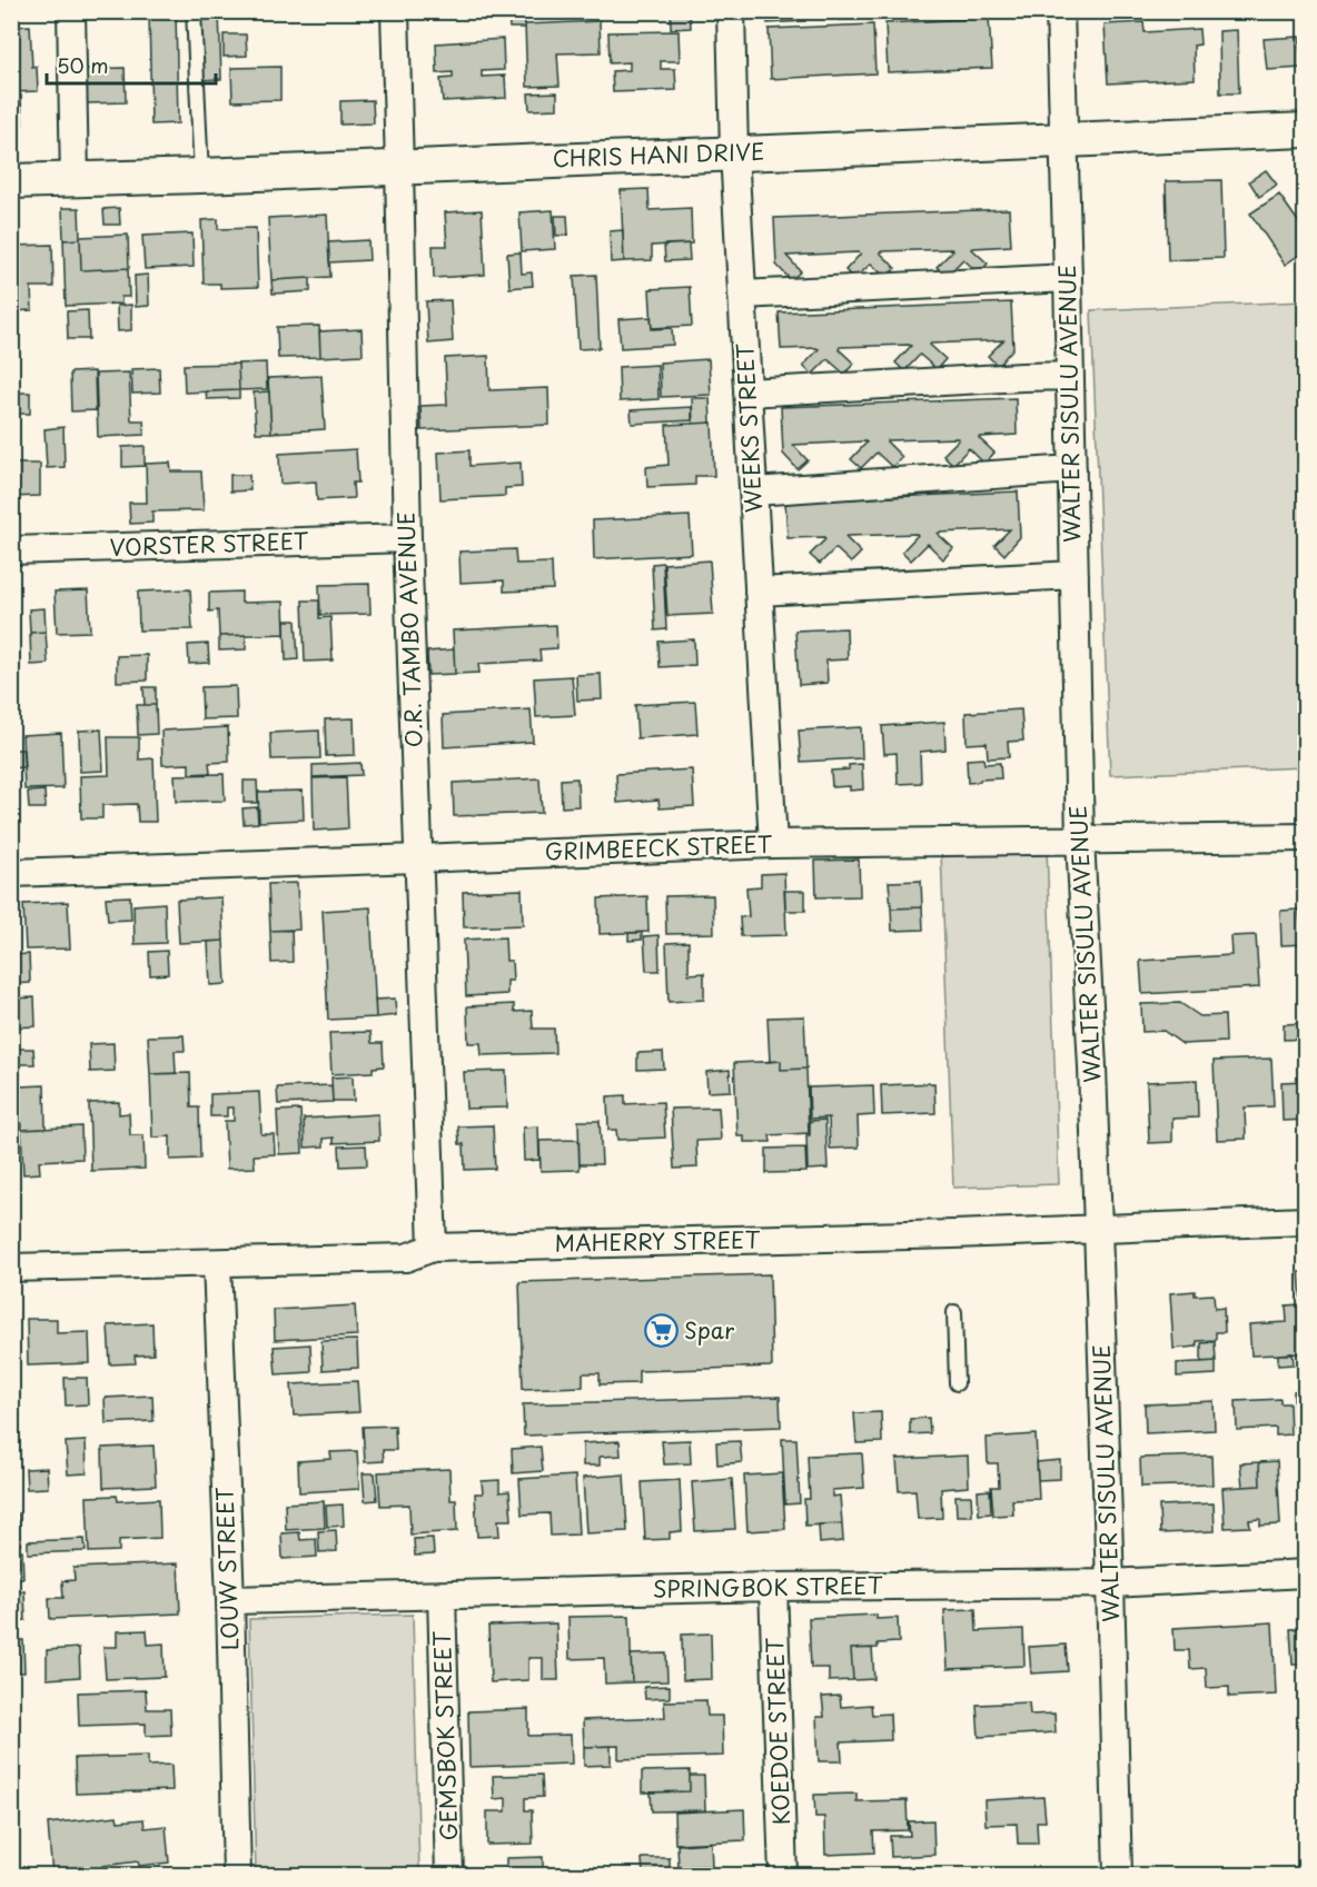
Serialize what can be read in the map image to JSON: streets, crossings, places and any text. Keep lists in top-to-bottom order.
{
  "streets": {
    "street": [
      "CHRIS HANI DRIVE",
      "WALTER SISULU AVENUE",
      "WEEKS STREET",
      "VORSTER STREET",
      "O.R. TAMBO AVENUE",
      "GRIMBEECK STREET",
      "MAHERRY STREET",
      "LOUW STREET",
      "SPRINGBOK STREET",
      "KOEDOE STREET",
      "GEMSBOK STREET"
    ]
  },
  "crossings": [
    ["CHRIS HANI DRIVE", "WALTER SISULU AVENUE"],
    ["CHRIS HANI DRIVE", "WEEKS STREET"],
    ["CHRIS HANI DRIVE", "O.R. TAMBO AVENUE"],
    ["WALTER SISULU AVENUE", "GRIMBEECK STREET"],
    ["WALTER SISULU AVENUE", "MAHERRY STREET"],
    ["WALTER SISULU AVENUE", "SPRINGBOK STREET"],
    ["WEEKS STREET", "GRIMBEECK STREET"],
    ["VORSTER STREET", "O.R. TAMBO AVENUE"],
    ["O.R. TAMBO AVENUE", "GRIMBEECK STREET"],
    ["O.R. TAMBO AVENUE", "MAHERRY STREET"],
    ["MAHERRY STREET", "LOUW STREET"],
    ["LOUW STREET", "SPRINGBOK STREET"],
    ["SPRINGBOK STREET", "KOEDOE STREET"],
    ["SPRINGBOK STREET", "GEMSBOK STREET"]
  ],
  "places": {
    "supermarket": ["Spar"]
  },
  "scale_bar": "50 m"
}
